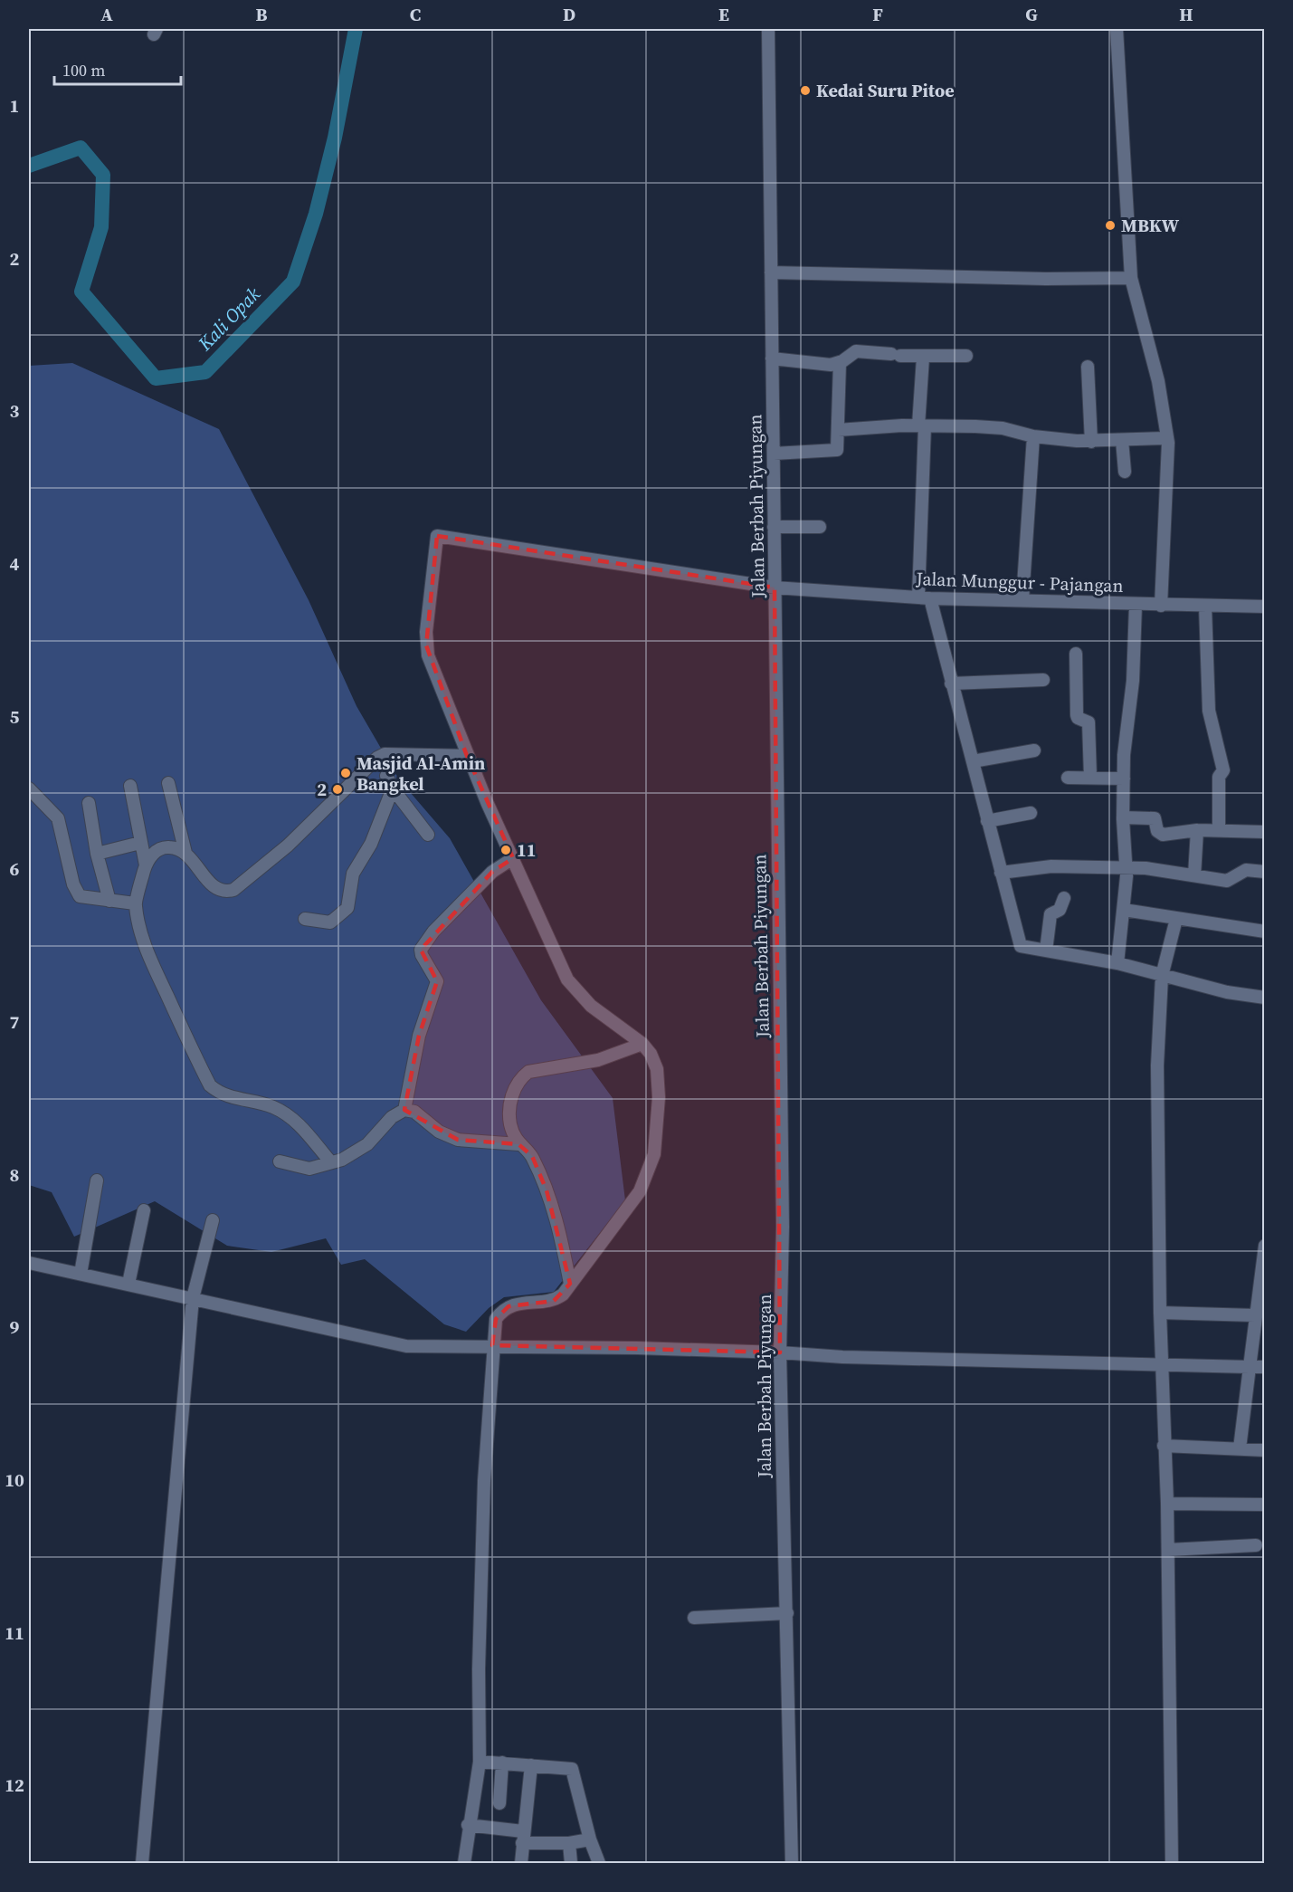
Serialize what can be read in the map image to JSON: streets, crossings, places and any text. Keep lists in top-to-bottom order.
{
  "streets": {
    "street": ["Jalan Berbah Piyungan", "Jalan Munggur - Pajangan"]
  },
  "crossings": [
    ["Jalan Berbah Piyungan", "Jalan Munggur - Pajangan"]
  ],
  "water": ["Kali Opak"],
  "places": [
    "Kedai Suru Pitoe",
    "MBKW",
    "Masjid Al-Amin Bangkel",
    "2",
    "11"
  ],
  "scale_bar": "100 m",
  "grid": {
    "columns": [
      "A",
      "B",
      "C",
      "D",
      "E",
      "F",
      "G",
      "H"
    ],
    "rows": [
      "1",
      "2",
      "3",
      "4",
      "5",
      "6",
      "7",
      "8",
      "9",
      "10",
      "11",
      "12"
    ]
  }
}
